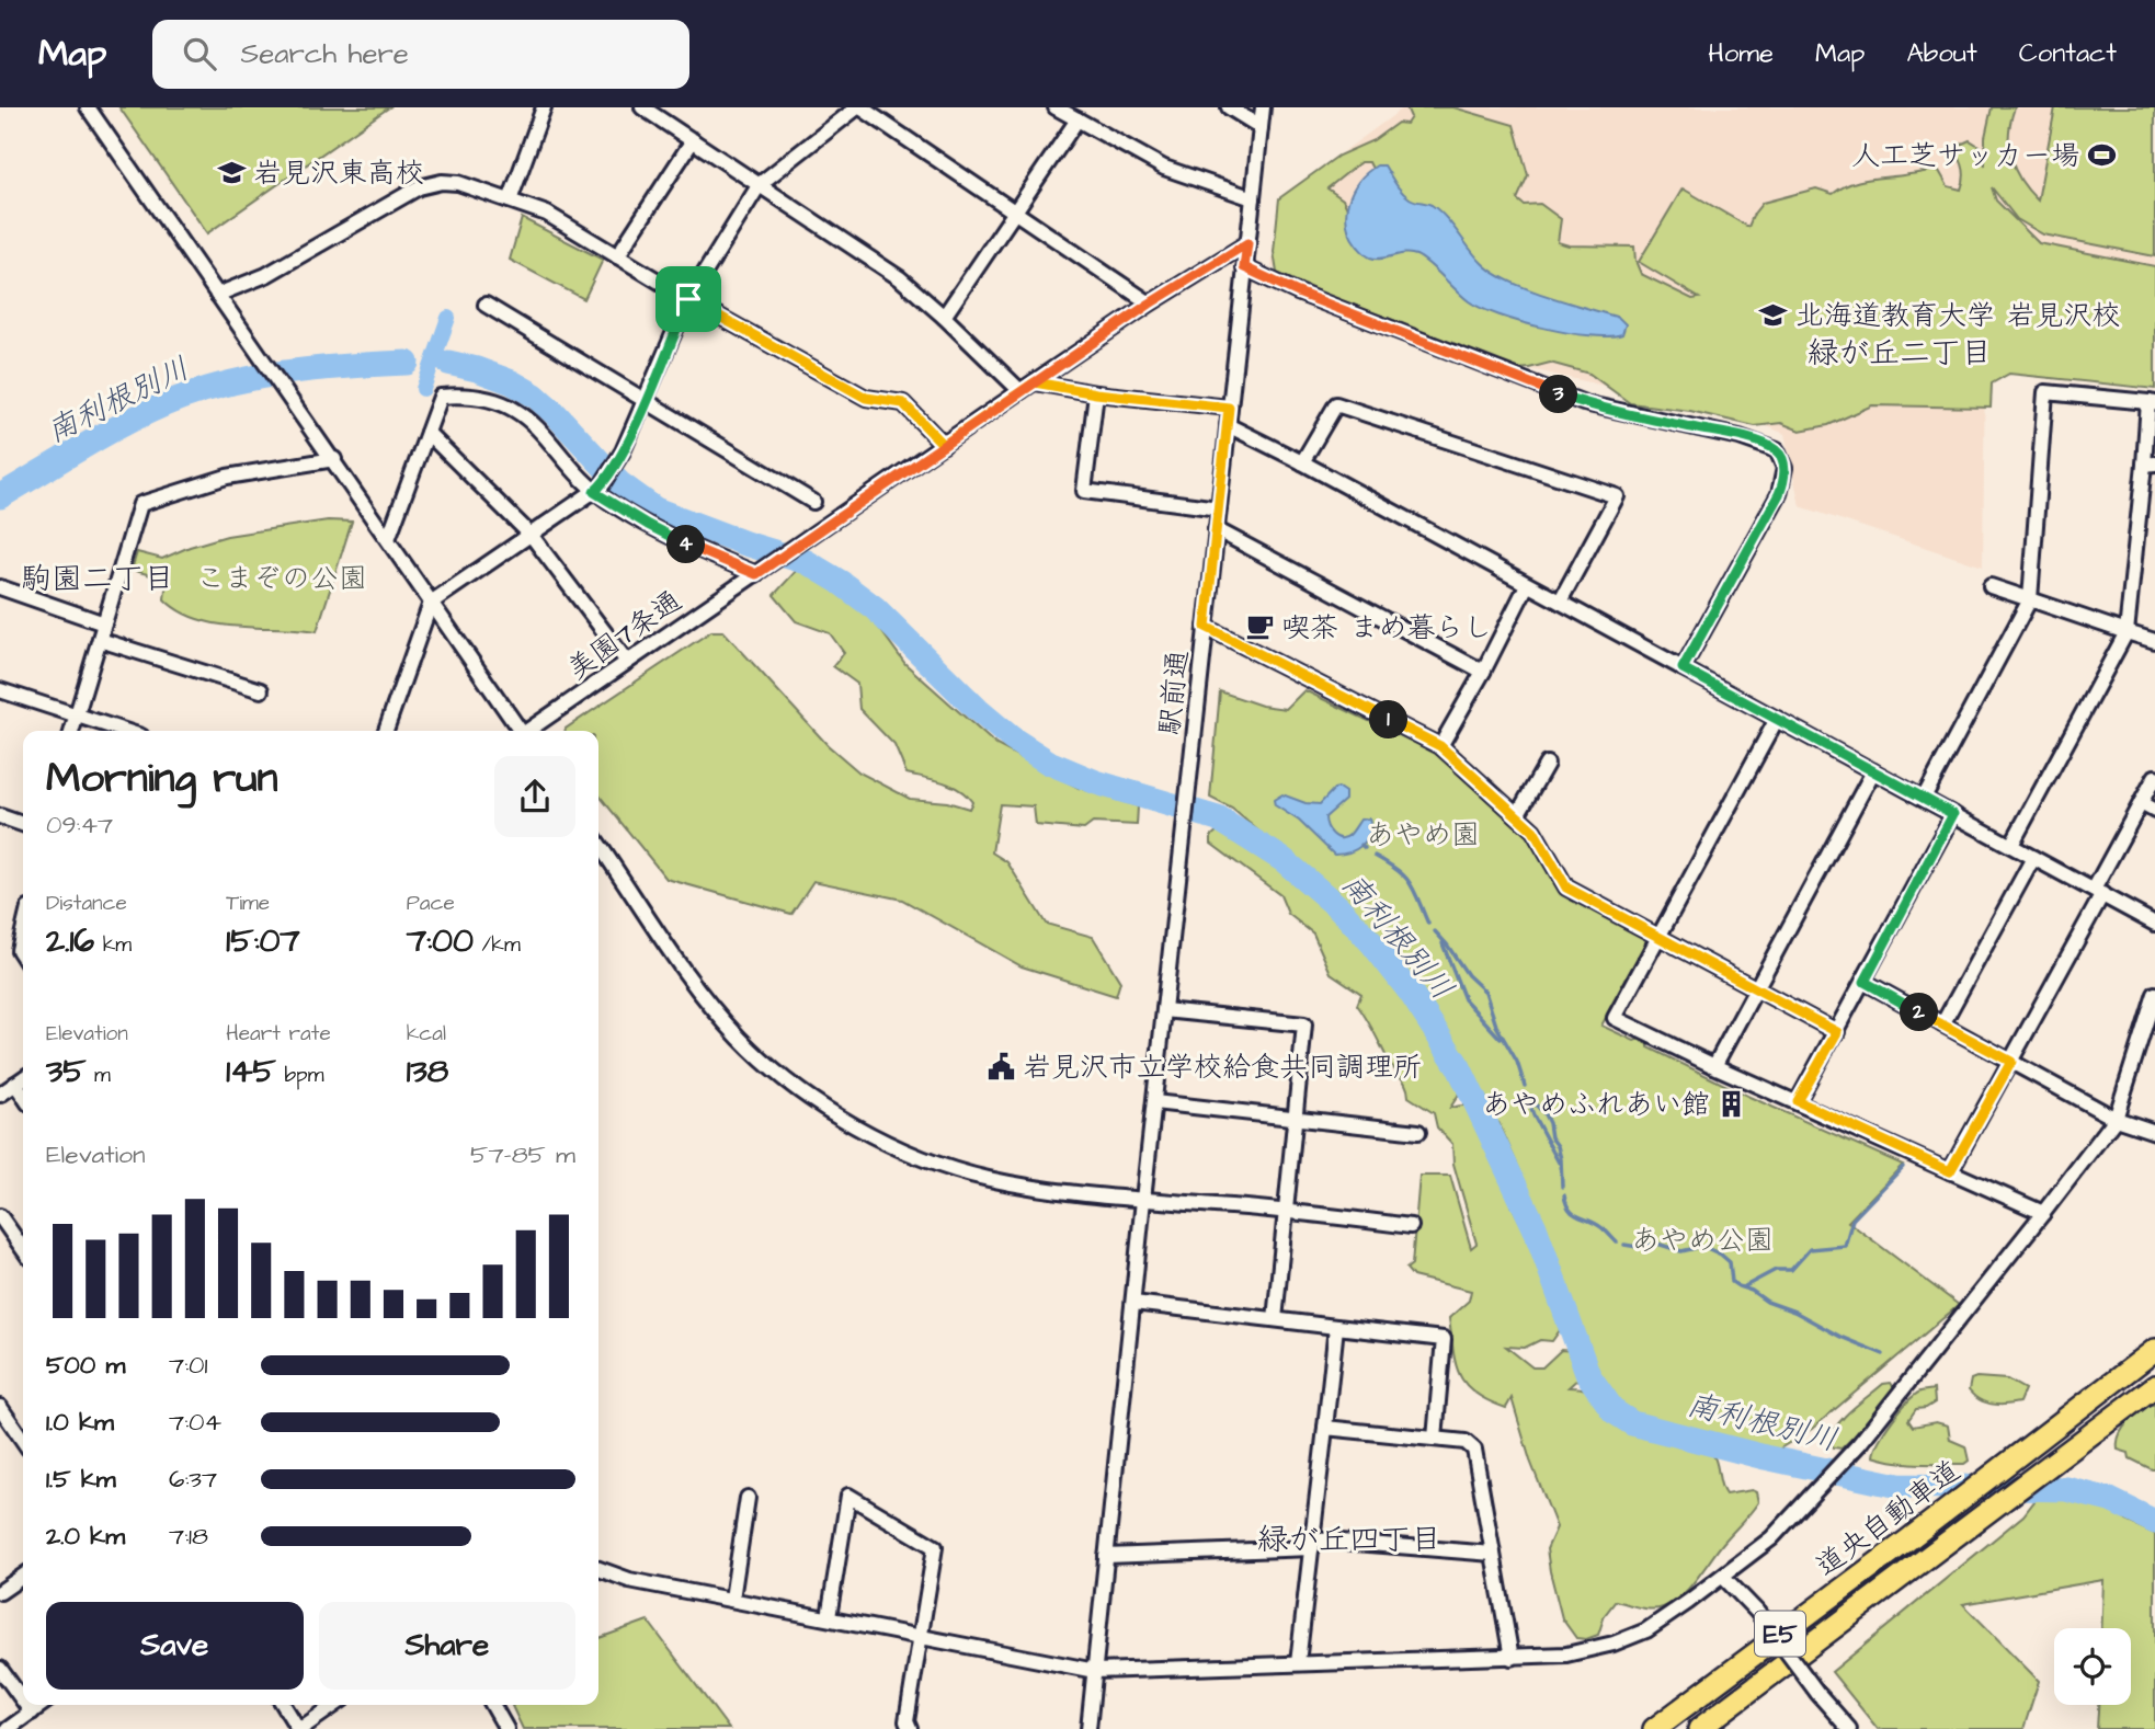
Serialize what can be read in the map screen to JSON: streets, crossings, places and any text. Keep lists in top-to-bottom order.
{
  "streets": {
    "highway": ["道央自動車道", "E5"],
    "street": ["美園7条通", "駅前通"]
  },
  "crossings": [
    ["美園7条通", "駅前通"]
  ],
  "districts": ["緑が丘二丁目", "駒園二丁目", "緑が丘四丁目"],
  "water": ["南利根別川"],
  "parks": ["こまぞの公園", "あやめ園", "あやめ公園"],
  "places": {
    "sports": ["人工芝サッカー場"],
    "school or university": ["岩見沢東高校", "北海道教育大学 岩見沢校"],
    "cafe": ["喫茶 まめ暮らし"],
    "public building": ["岩見沢市立学校給食共同調理所"],
    "building": ["あやめふれあい館"]
  },
  "page": {
    "header": "Map",
    "search": "Search here",
    "nav": [
      "Home",
      "Map",
      "About",
      "Contact"
    ],
    "pins": [
      "3",
      "4",
      "1",
      "2"
    ],
    "heading": ["Morning run", "09:47"],
    "stats": [
      ["Distance", "2.16 km"],
      ["Time", "15:07"],
      ["Pace", "7:00 /km"],
      ["Elevation", "35 m"],
      ["Heart rate", "145 bpm"],
      ["kcal", "138"]
    ],
    "chart": ["Elevation", "57–85 m"],
    "list": [
      {
        "name": "500 m",
        "note": "7:01"
      },
      {
        "name": "1.0 km",
        "note": "7:04"
      },
      {
        "name": "1.5 km",
        "note": "6:37"
      },
      {
        "name": "2.0 km",
        "note": "7:18"
      }
    ],
    "buttons": ["Save", "Share"]
  }
}
